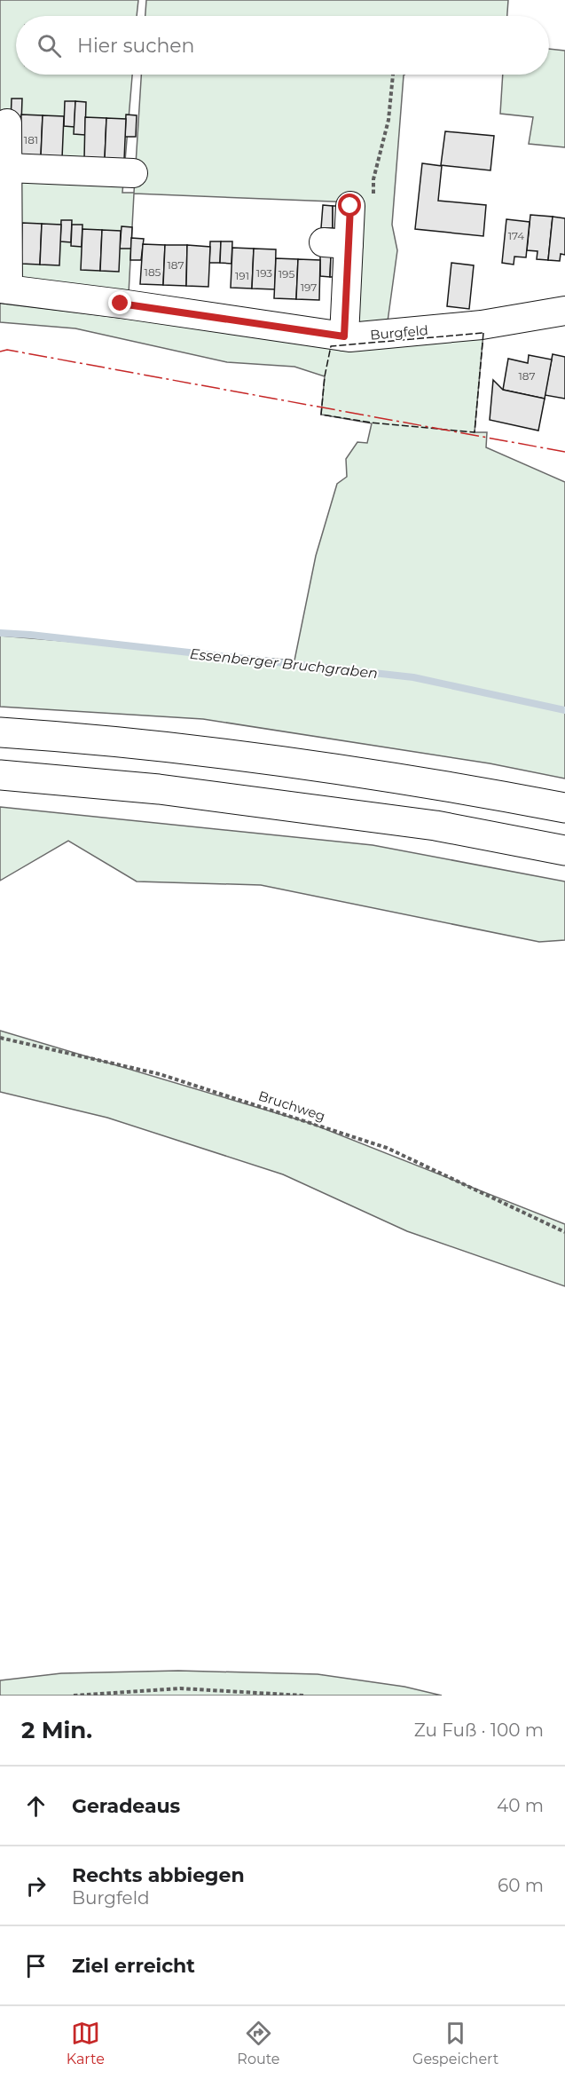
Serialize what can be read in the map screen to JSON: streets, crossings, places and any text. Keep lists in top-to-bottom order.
{
  "streets": {
    "street": ["Burgfeld"],
    "path": ["Bruchweg"]
  },
  "water": ["Essenberger Bruchgraben"],
  "house_numbers": [
    "181",
    "174",
    "187",
    "185",
    "193",
    "195",
    "191",
    "197",
    "187"
  ],
  "page": {
    "search": "Hier suchen",
    "heading": ["2 Min.", "Zu Fuß · 100 m"],
    "list": [
      ["Geradeaus", "40 m"],
      ["Rechts abbiegen", "Burgfeld", "60 m"],
      "Ziel erreicht"
    ],
    "nav": ["Karte", "Route", "Gespeichert"]
  }
}
